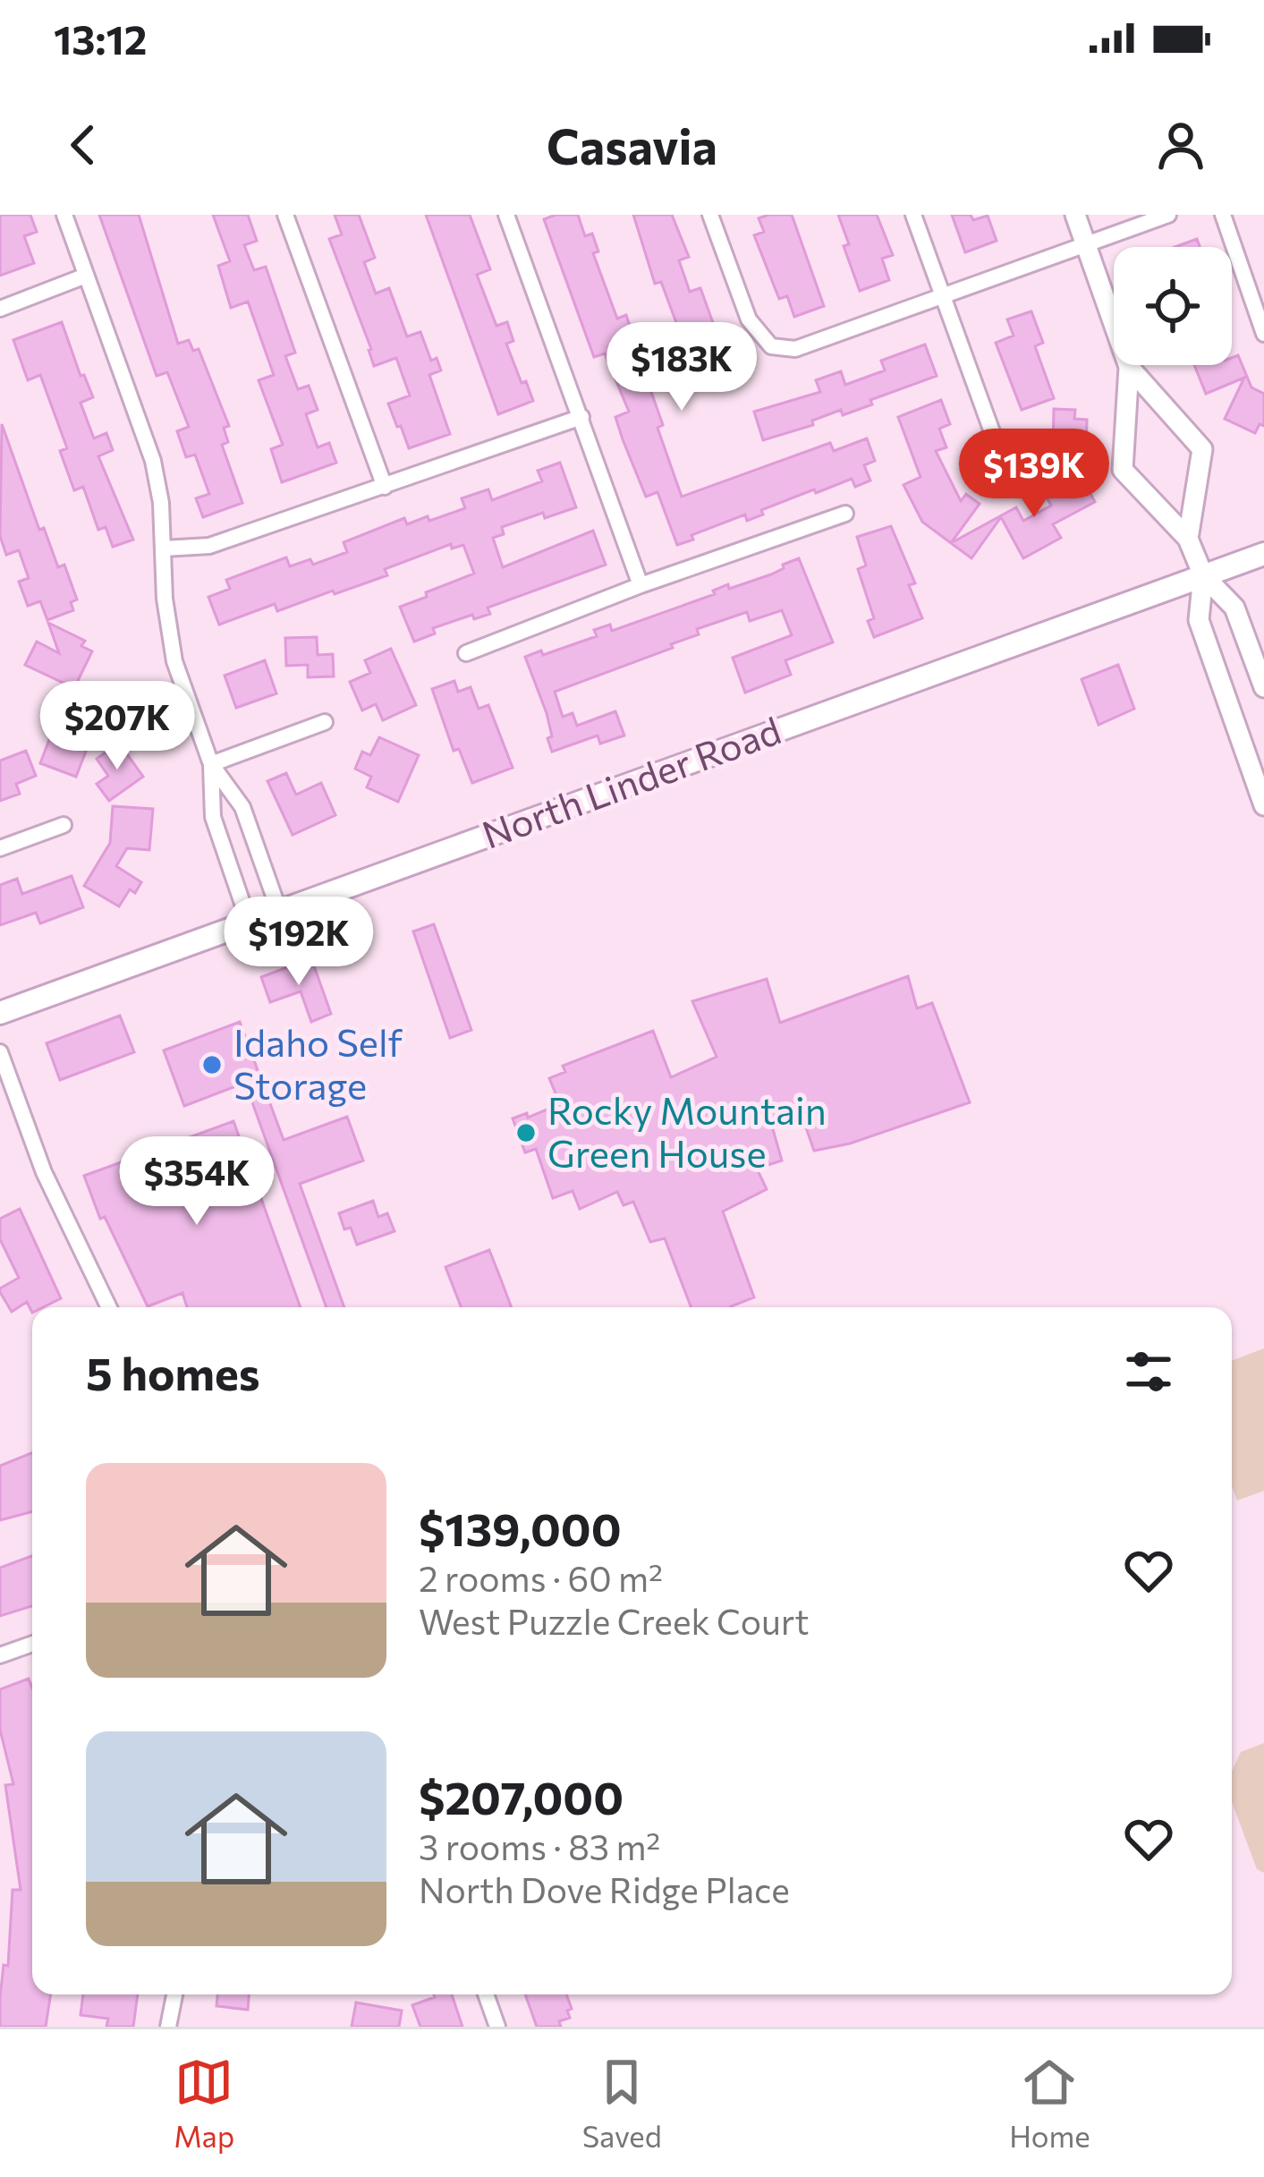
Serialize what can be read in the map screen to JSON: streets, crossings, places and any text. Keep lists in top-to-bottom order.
{
  "streets": {
    "main road": ["North Linder Road"]
  },
  "places": ["Idaho Self Storage", "Rocky Mountain Green House"],
  "page": {
    "status": "13:12",
    "header": "Casavia",
    "price": [
      "$183K",
      "$139K",
      "$207K",
      "$192K",
      "$354K"
    ],
    "heading": "5 homes",
    "list": [
      {
        "name": "$139,000",
        "note": "2 rooms · 60 m² · West Puzzle Creek Court"
      },
      {
        "name": "$207,000",
        "note": "3 rooms · 83 m² · North Dove Ridge Place"
      }
    ],
    "tabs": ["Map", "Saved", "Home"]
  }
}
